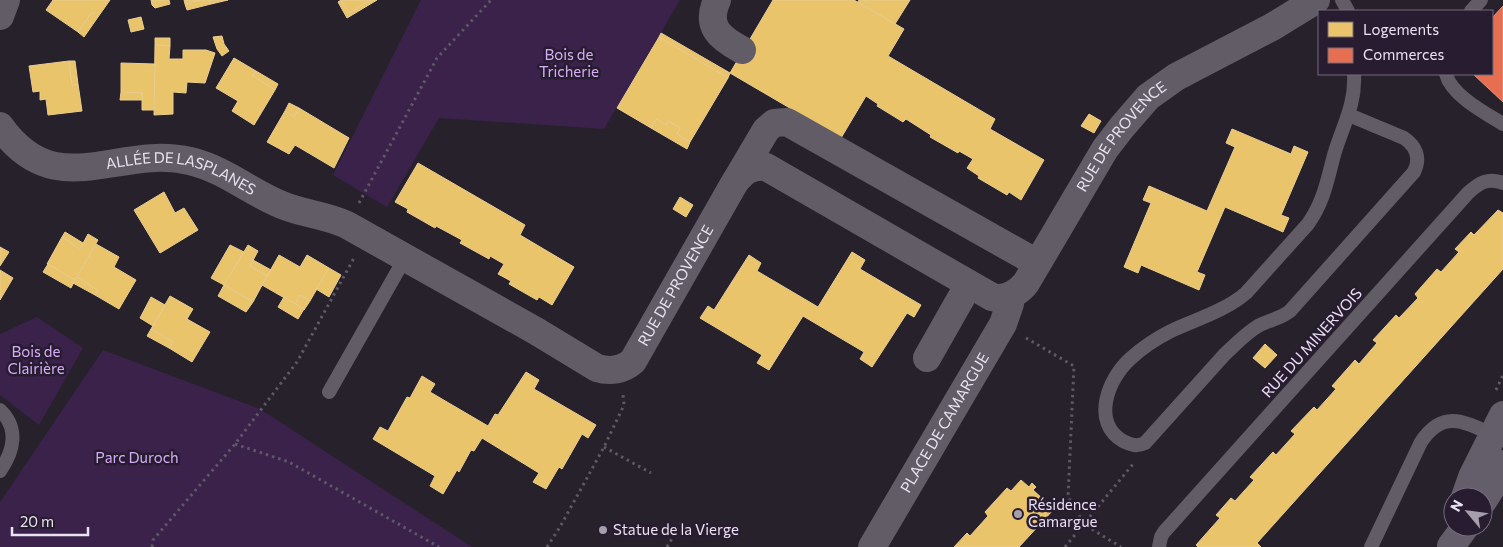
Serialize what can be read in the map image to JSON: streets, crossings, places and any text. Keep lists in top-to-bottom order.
{
  "streets": {
    "street": ["RUE DE PROVENCE", "ALLÉE DE LASPLANES", "PLACE DE CAMARGUE"],
    "lane": ["RUE DU MINERVOIS"]
  },
  "crossings": [
    ["RUE DE PROVENCE", "PLACE DE CAMARGUE"]
  ],
  "parks": ["Bois de Tricherie", "Bois de Clairière", "Parc Duroch"],
  "places": ["Résidence Camargue", "Statue de la Vierge"],
  "legend": ["Logements", "Commerces"],
  "scale_bar": "20 m",
  "north": "top left"
}
